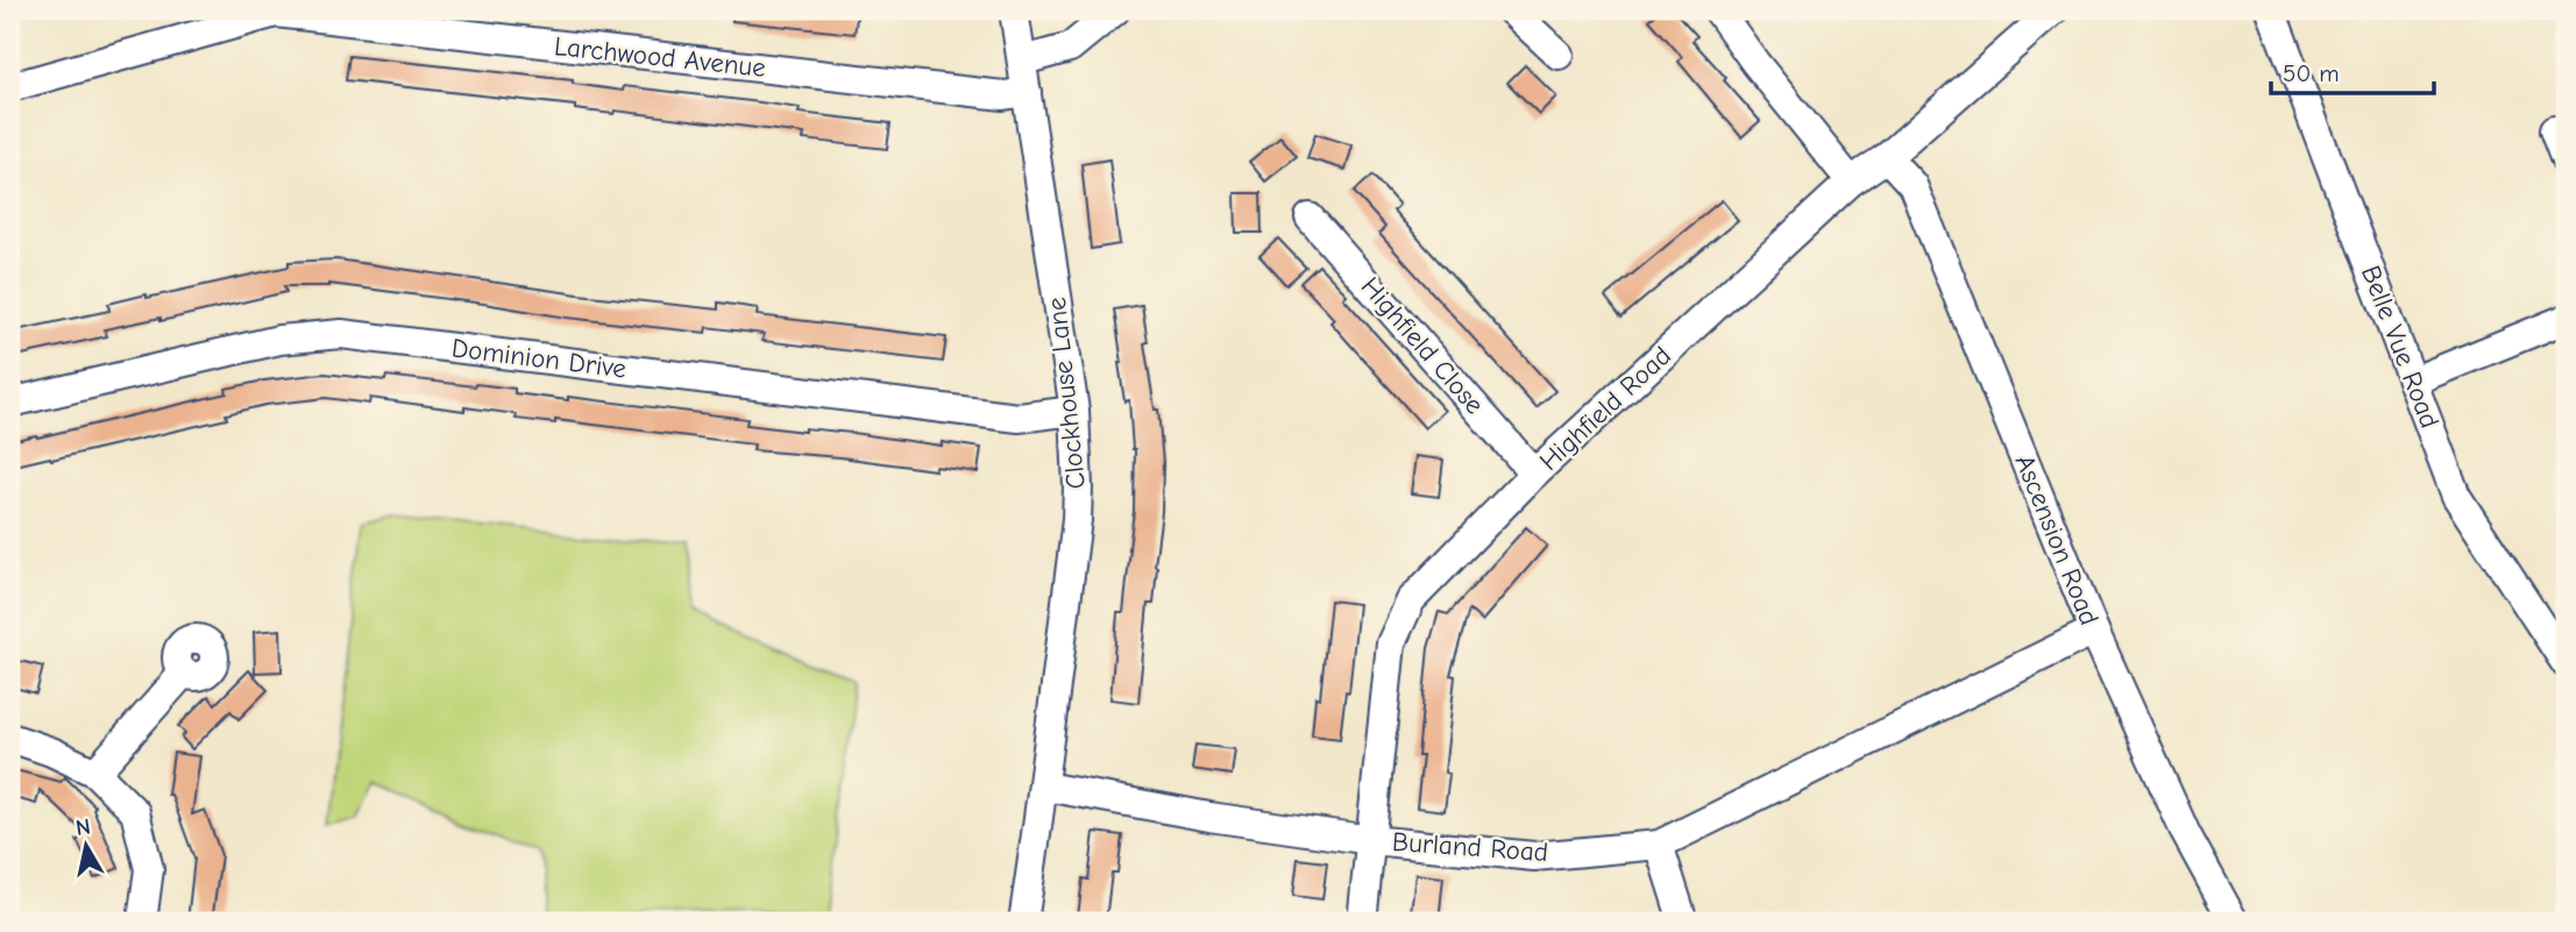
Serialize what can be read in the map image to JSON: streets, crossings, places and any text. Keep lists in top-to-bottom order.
{
  "streets": {
    "street": [
      "Larchwood Avenue",
      "Highfield Close",
      "Belle Vue Road",
      "Dominion Drive",
      "Clockhouse Lane",
      "Highfield Road",
      "Ascension Road",
      "Burland Road"
    ]
  },
  "crossings": [
    ["Larchwood Avenue", "Clockhouse Lane"],
    ["Highfield Close", "Highfield Road"],
    ["Dominion Drive", "Clockhouse Lane"],
    ["Clockhouse Lane", "Burland Road"],
    ["Highfield Road", "Ascension Road"],
    ["Highfield Road", "Burland Road"],
    ["Ascension Road", "Burland Road"]
  ],
  "scale_bar": "50 m",
  "north": "top"
}
